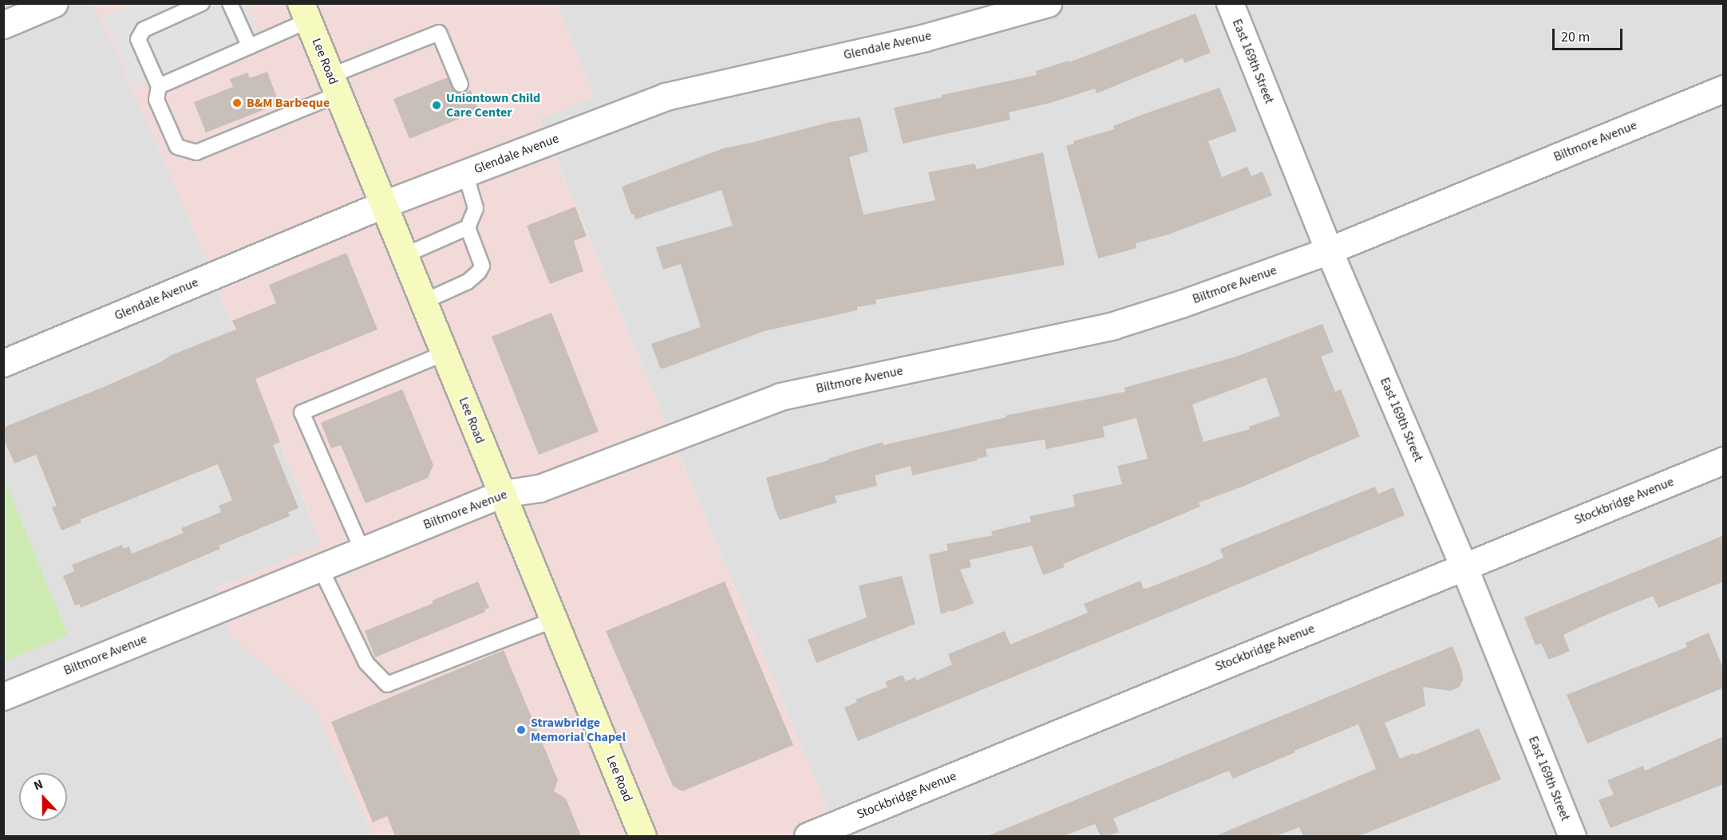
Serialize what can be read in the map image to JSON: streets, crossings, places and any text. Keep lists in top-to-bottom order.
{
  "streets": {
    "main road": ["Lee Road"],
    "street": [
      "Glendale Avenue",
      "East 169th Street",
      "Biltmore Avenue",
      "Stockbridge Avenue"
    ]
  },
  "crossings": [
    ["Glendale Avenue", "Lee Road"],
    ["Lee Road", "Biltmore Avenue"],
    ["East 169th Street", "Biltmore Avenue"],
    ["East 169th Street", "Stockbridge Avenue"]
  ],
  "places": ["B&M Barbeque", "Uniontown Child Care Center", "Strawbridge Memorial Chapel"],
  "scale_bar": "20 m",
  "north": "top"
}
